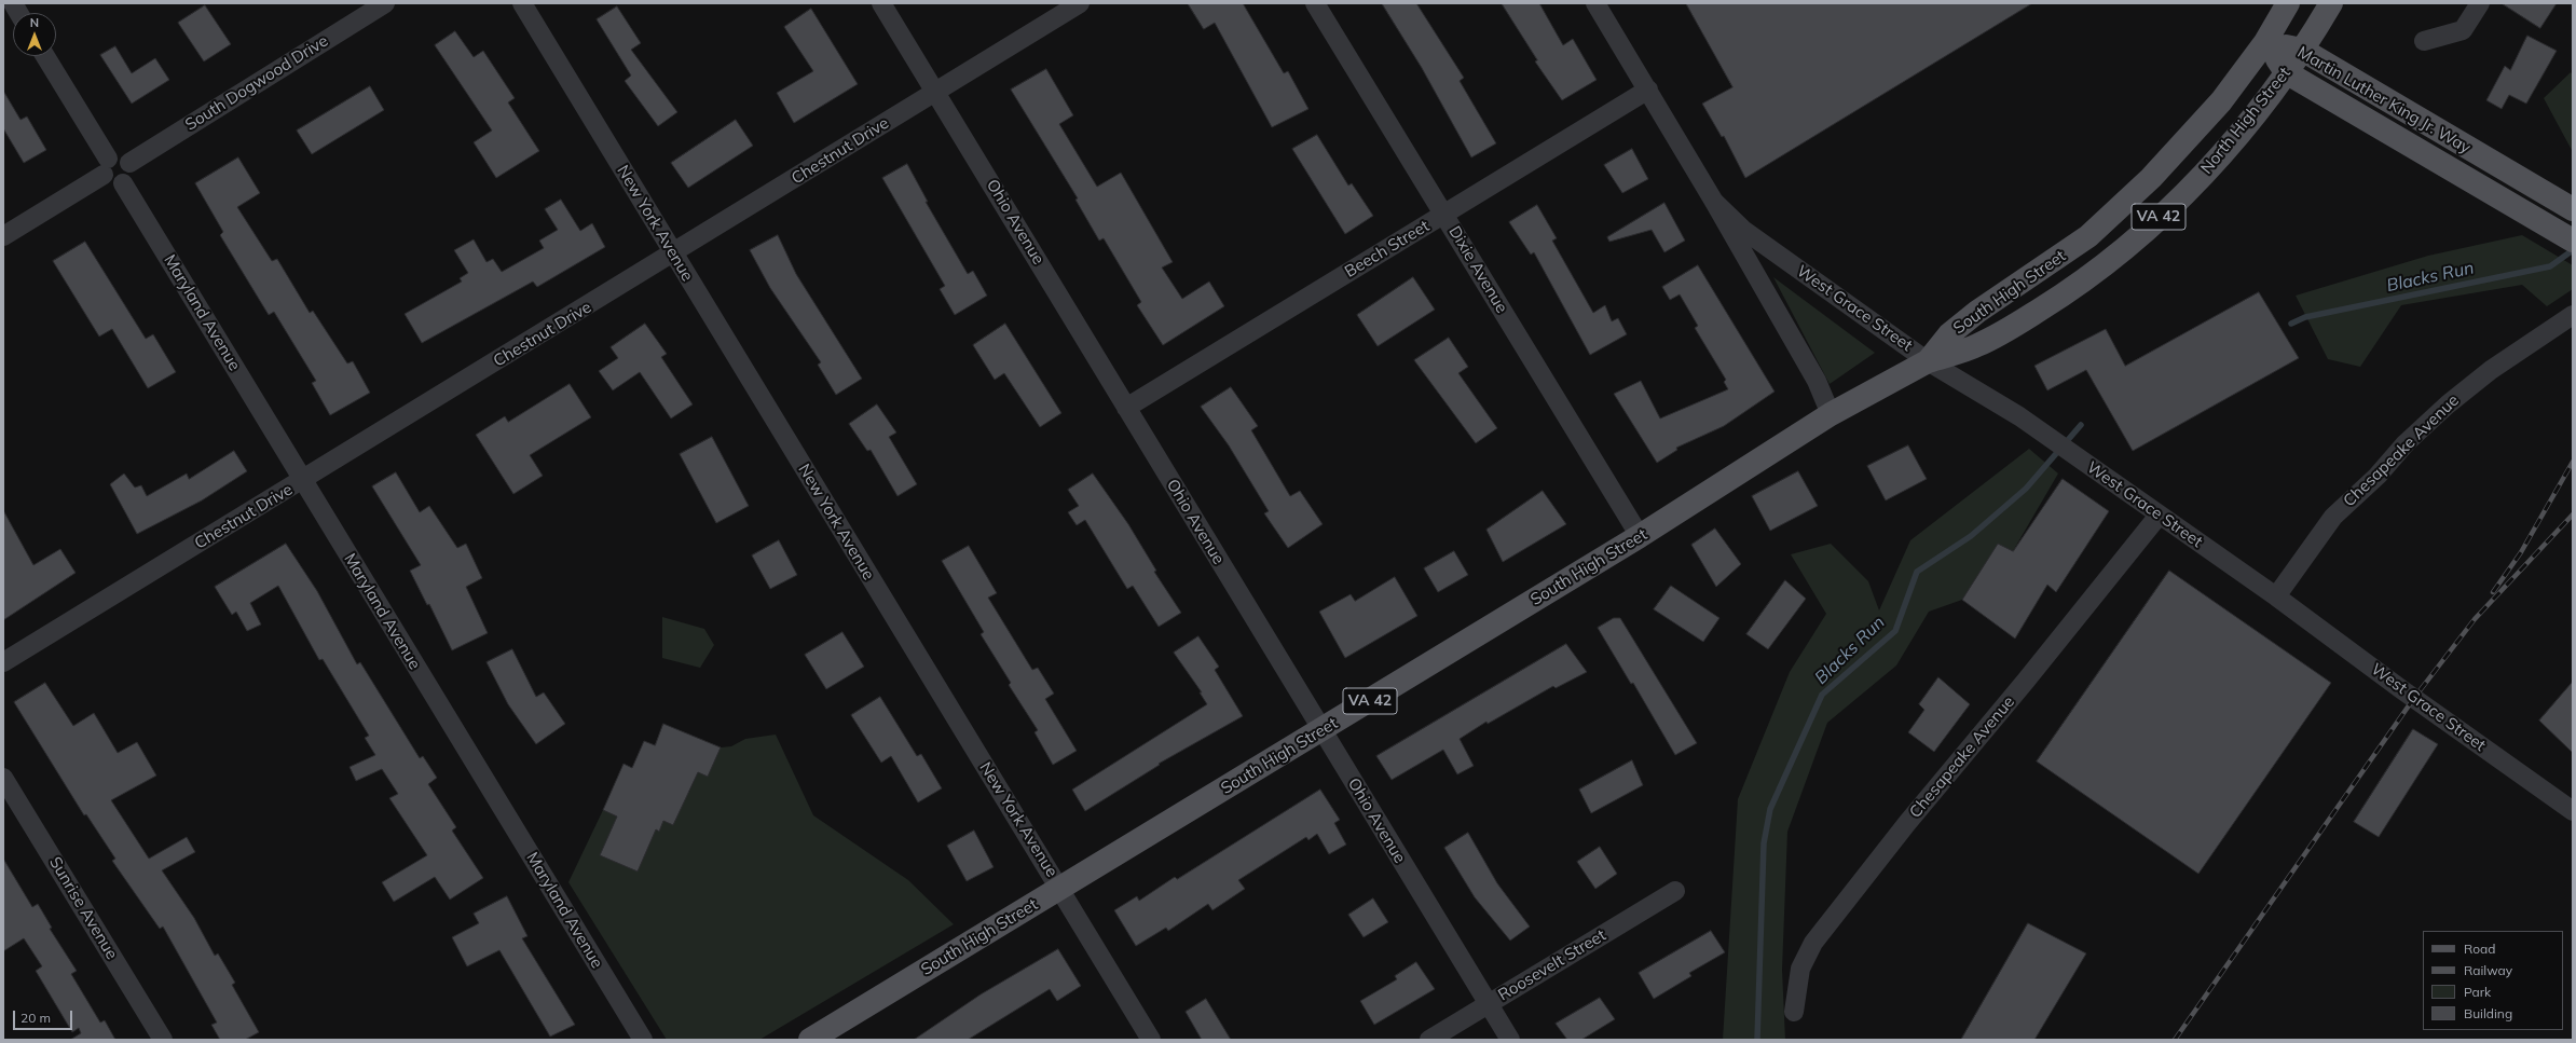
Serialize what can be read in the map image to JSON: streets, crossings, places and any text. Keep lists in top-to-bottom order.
{
  "streets": {
    "main road": [
      "Martin Luther King Jr. Way",
      "North High Street",
      "VA 42",
      "South High Street"
    ],
    "street": [
      "South Dogwood Drive",
      "Chestnut Drive",
      "Ohio Avenue",
      "New York Avenue",
      "Beech Street",
      "Dixie Avenue",
      "West Grace Street",
      "Maryland Avenue",
      "Chesapeake Avenue",
      "Sunrise Avenue",
      "Roosevelt Street"
    ]
  },
  "crossings": [
    ["South Dogwood Drive", "Maryland Avenue"],
    ["Martin Luther King Jr. Way", "North High Street"],
    ["Martin Luther King Jr. Way", "South High Street"],
    ["North High Street", "South High Street"],
    ["North High Street", "West Grace Street"],
    ["Chestnut Drive", "Ohio Avenue"],
    ["Chestnut Drive", "New York Avenue"],
    ["Chestnut Drive", "Maryland Avenue"],
    ["Ohio Avenue", "Beech Street"],
    ["Ohio Avenue", "South High Street"],
    ["Ohio Avenue", "Roosevelt Street"],
    ["New York Avenue", "South High Street"],
    ["Beech Street", "Dixie Avenue"],
    ["Beech Street", "West Grace Street"],
    ["Dixie Avenue", "South High Street"],
    ["South High Street", "West Grace Street"],
    ["West Grace Street", "Chesapeake Avenue"]
  ],
  "water": ["Blacks Run"],
  "legend": [
    "Road",
    "Railway",
    "Park",
    "Building"
  ],
  "scale_bar": "20 m",
  "north": "top"
}
